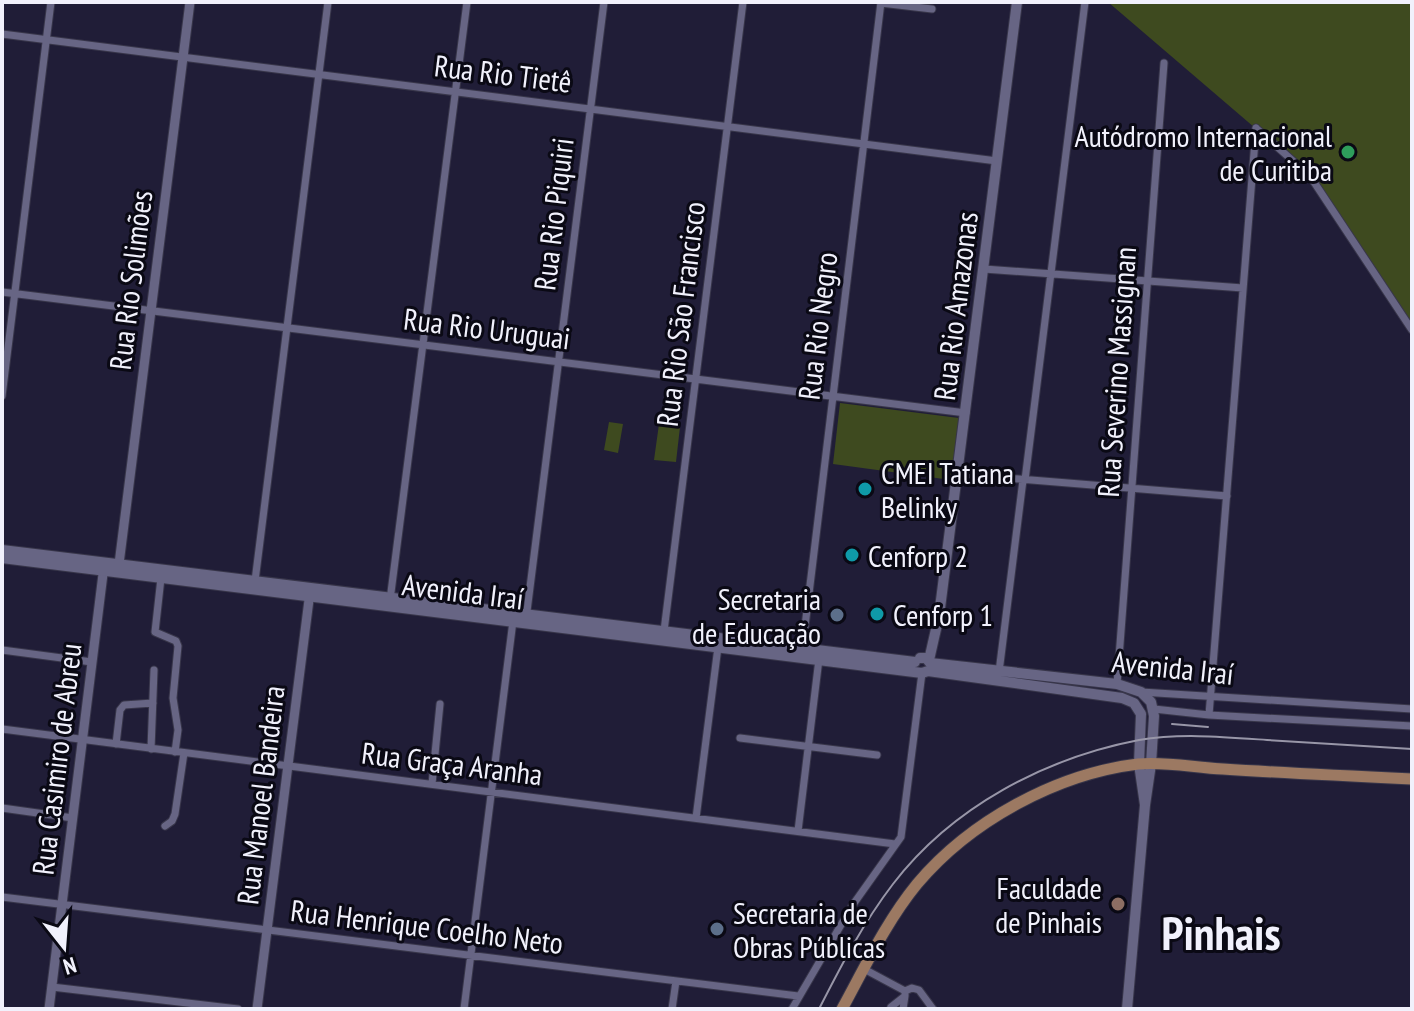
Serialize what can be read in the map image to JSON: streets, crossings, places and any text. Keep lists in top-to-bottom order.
{
  "streets": {
    "main road": ["Rua Rio Amazonas", "Avenida Iraí"],
    "street": [
      "Rua Rio Tietê",
      "Rua Rio Piquiri",
      "Rua Rio Solimões",
      "Rua Rio São Francisco",
      "Rua Rio Negro",
      "Rua Rio Uruguai",
      "Rua Severino Massignan",
      "Rua Casimiro de Abreu",
      "Rua Graça Aranha",
      "Rua Manoel Bandeira",
      "Rua Henrique Coelho Neto"
    ]
  },
  "crossings": [
    ["Rua Rio Tietê", "Rua Rio Piquiri"],
    ["Rua Rio Tietê", "Rua Rio Solimões"],
    ["Rua Rio Tietê", "Rua Rio Amazonas"],
    ["Rua Rio Tietê", "Rua Rio São Francisco"],
    ["Rua Rio Tietê", "Rua Rio Negro"],
    ["Rua Rio Piquiri", "Rua Rio Uruguai"],
    ["Rua Rio Piquiri", "Avenida Iraí"],
    ["Rua Rio Solimões", "Rua Rio Uruguai"],
    ["Rua Rio Solimões", "Avenida Iraí"],
    ["Rua Rio Amazonas", "Rua Rio Uruguai"],
    ["Rua Rio Amazonas", "Avenida Iraí"],
    ["Rua Rio São Francisco", "Rua Rio Uruguai"],
    ["Rua Rio São Francisco", "Avenida Iraí"],
    ["Rua Rio Negro", "Rua Rio Uruguai"],
    ["Rua Rio Negro", "Avenida Iraí"],
    ["Rua Severino Massignan", "Avenida Iraí"],
    ["Avenida Iraí", "Rua Casimiro de Abreu"],
    ["Avenida Iraí", "Rua Manoel Bandeira"],
    ["Rua Casimiro de Abreu", "Rua Graça Aranha"],
    ["Rua Casimiro de Abreu", "Rua Henrique Coelho Neto"],
    ["Rua Graça Aranha", "Rua Manoel Bandeira"],
    ["Rua Manoel Bandeira", "Rua Henrique Coelho Neto"]
  ],
  "districts": ["Pinhais"],
  "places": [
    "Autódromo Internacional de Curitiba",
    "CMEI Tatiana Belinky",
    "Cenforp 2",
    "Cenforp 1",
    "Secretaria de Educação",
    "Faculdade de Pinhais",
    "Secretaria de Obras Públicas"
  ],
  "north": "bottom"
}
